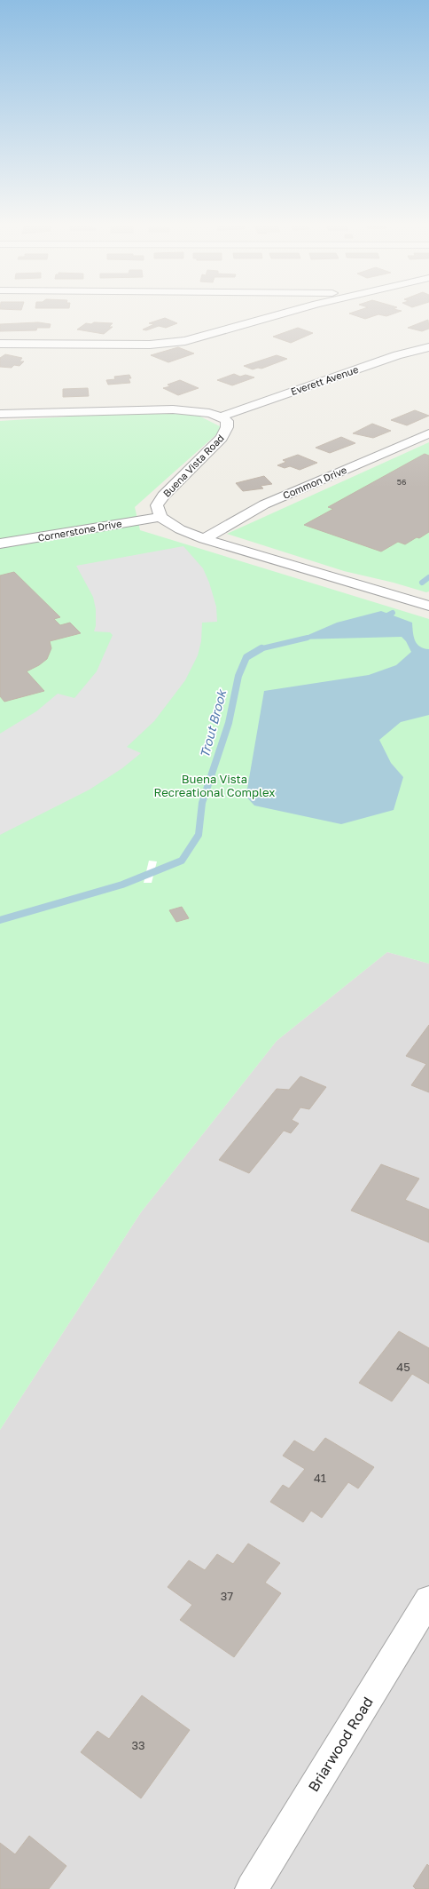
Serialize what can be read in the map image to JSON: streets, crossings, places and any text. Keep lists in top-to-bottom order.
{
  "streets": {
    "street": [
      "Everett Avenue",
      "Buena Vista Road",
      "Common Drive",
      "Cornerstone Drive",
      "Briarwood Road"
    ]
  },
  "crossings": [
    ["Everett Avenue", "Buena Vista Road"],
    ["Buena Vista Road", "Cornerstone Drive"]
  ],
  "water": ["Trout Brook"],
  "parks": ["Buena Vista Recreational Complex"],
  "house_numbers": [
    "56",
    "45",
    "41",
    "37",
    "33"
  ]
}
